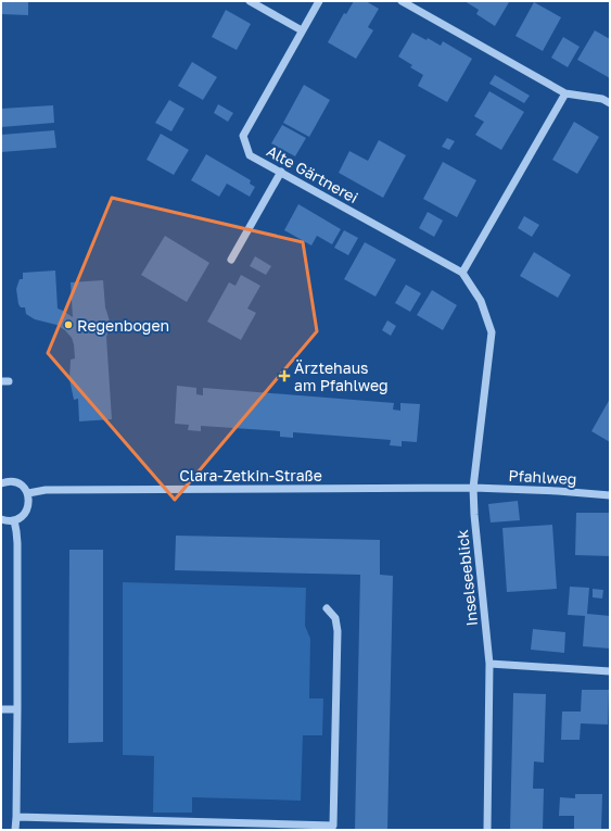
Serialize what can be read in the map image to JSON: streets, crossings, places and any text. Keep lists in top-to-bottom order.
{
  "streets": {
    "street": [
      "Alte Gärtnerei",
      "Clara-Zetkin-Straße",
      "Pfahlweg",
      "Inselseeblick"
    ]
  },
  "crossings": [
    ["Alte Gärtnerei", "Clara-Zetkin-Straße"],
    ["Alte Gärtnerei", "Pfahlweg"],
    ["Alte Gärtnerei", "Inselseeblick"],
    ["Clara-Zetkin-Straße", "Pfahlweg"],
    ["Clara-Zetkin-Straße", "Inselseeblick"],
    ["Pfahlweg", "Inselseeblick"]
  ],
  "places": {
    "other": ["Regenbogen"],
    "health": ["Ärztehaus am Pfahlweg"]
  }
}
